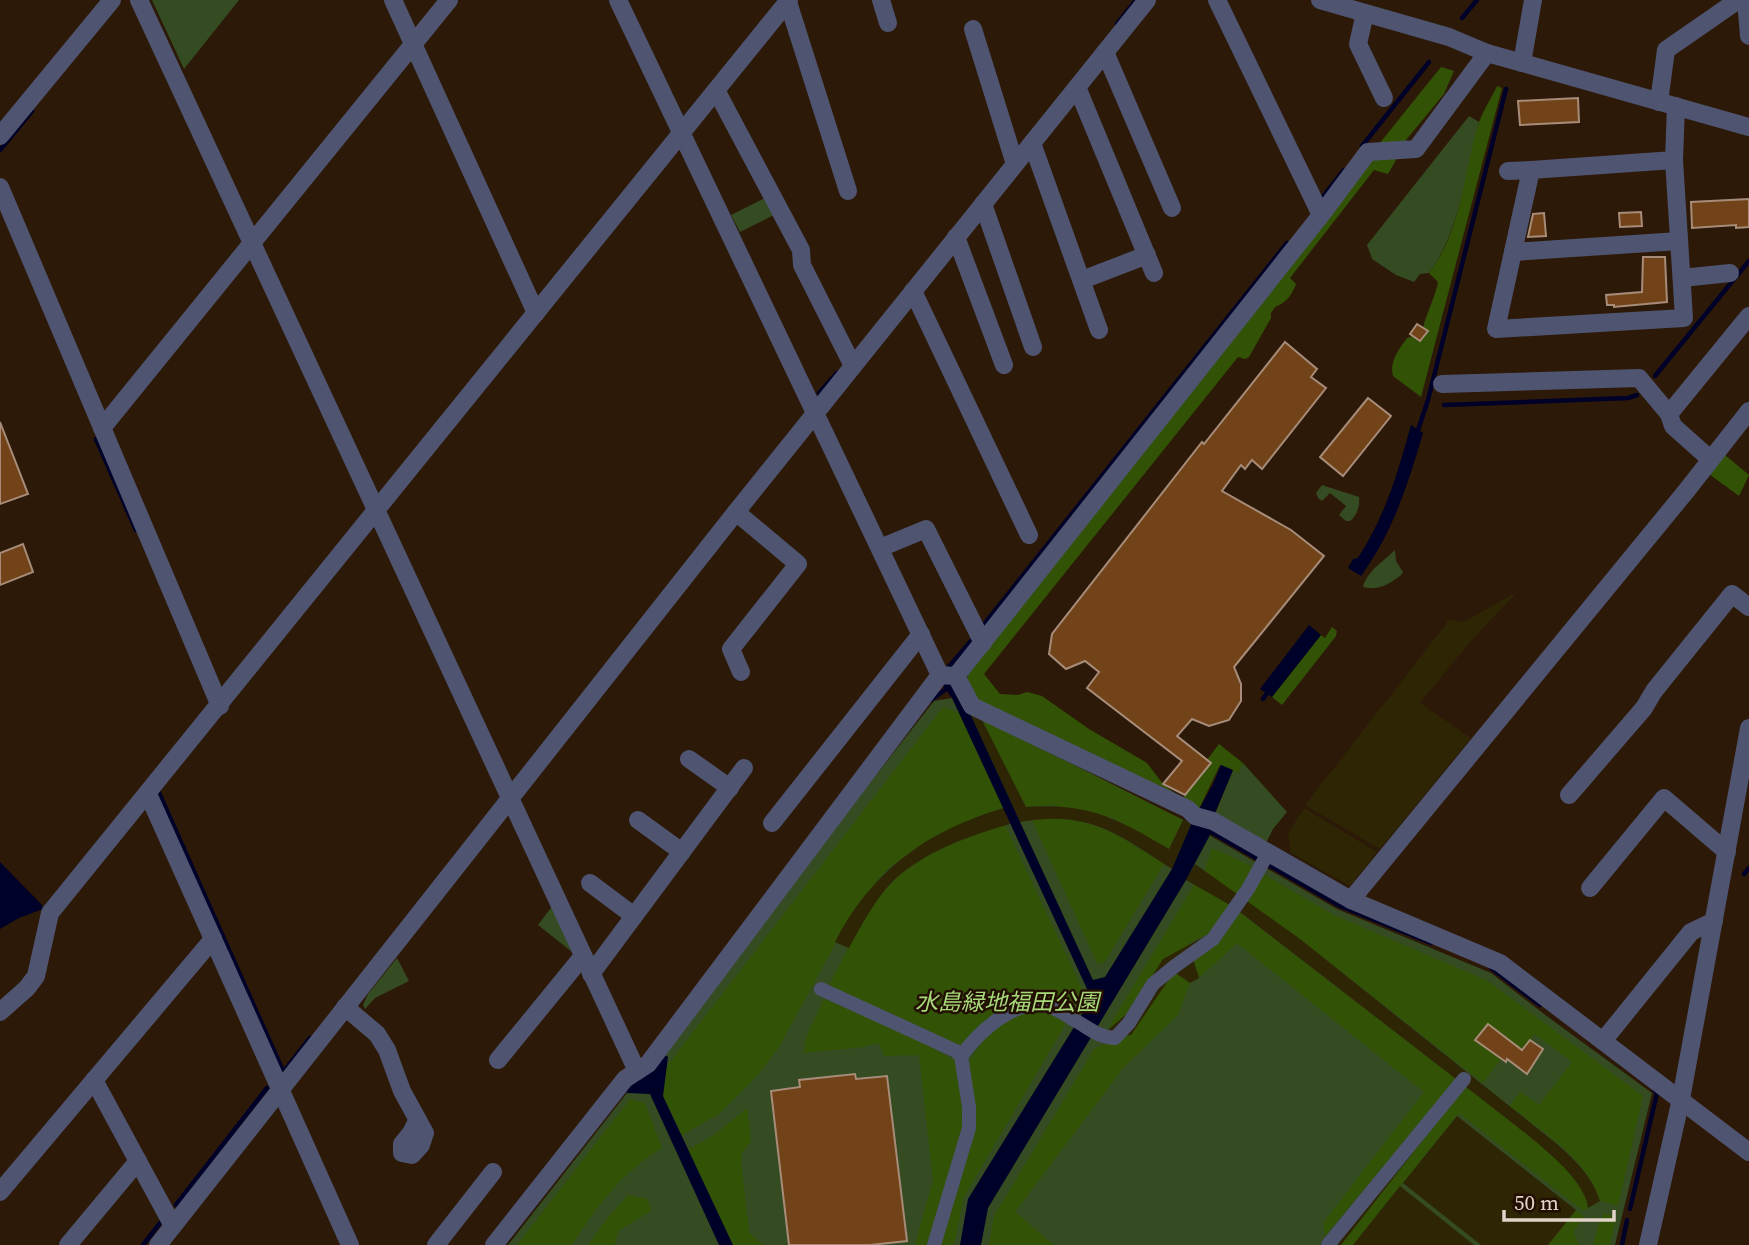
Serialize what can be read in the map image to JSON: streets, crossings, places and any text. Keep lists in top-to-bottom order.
{
  "parks": ["水島緑地福田公園"],
  "scale_bar": "50 m"
}
